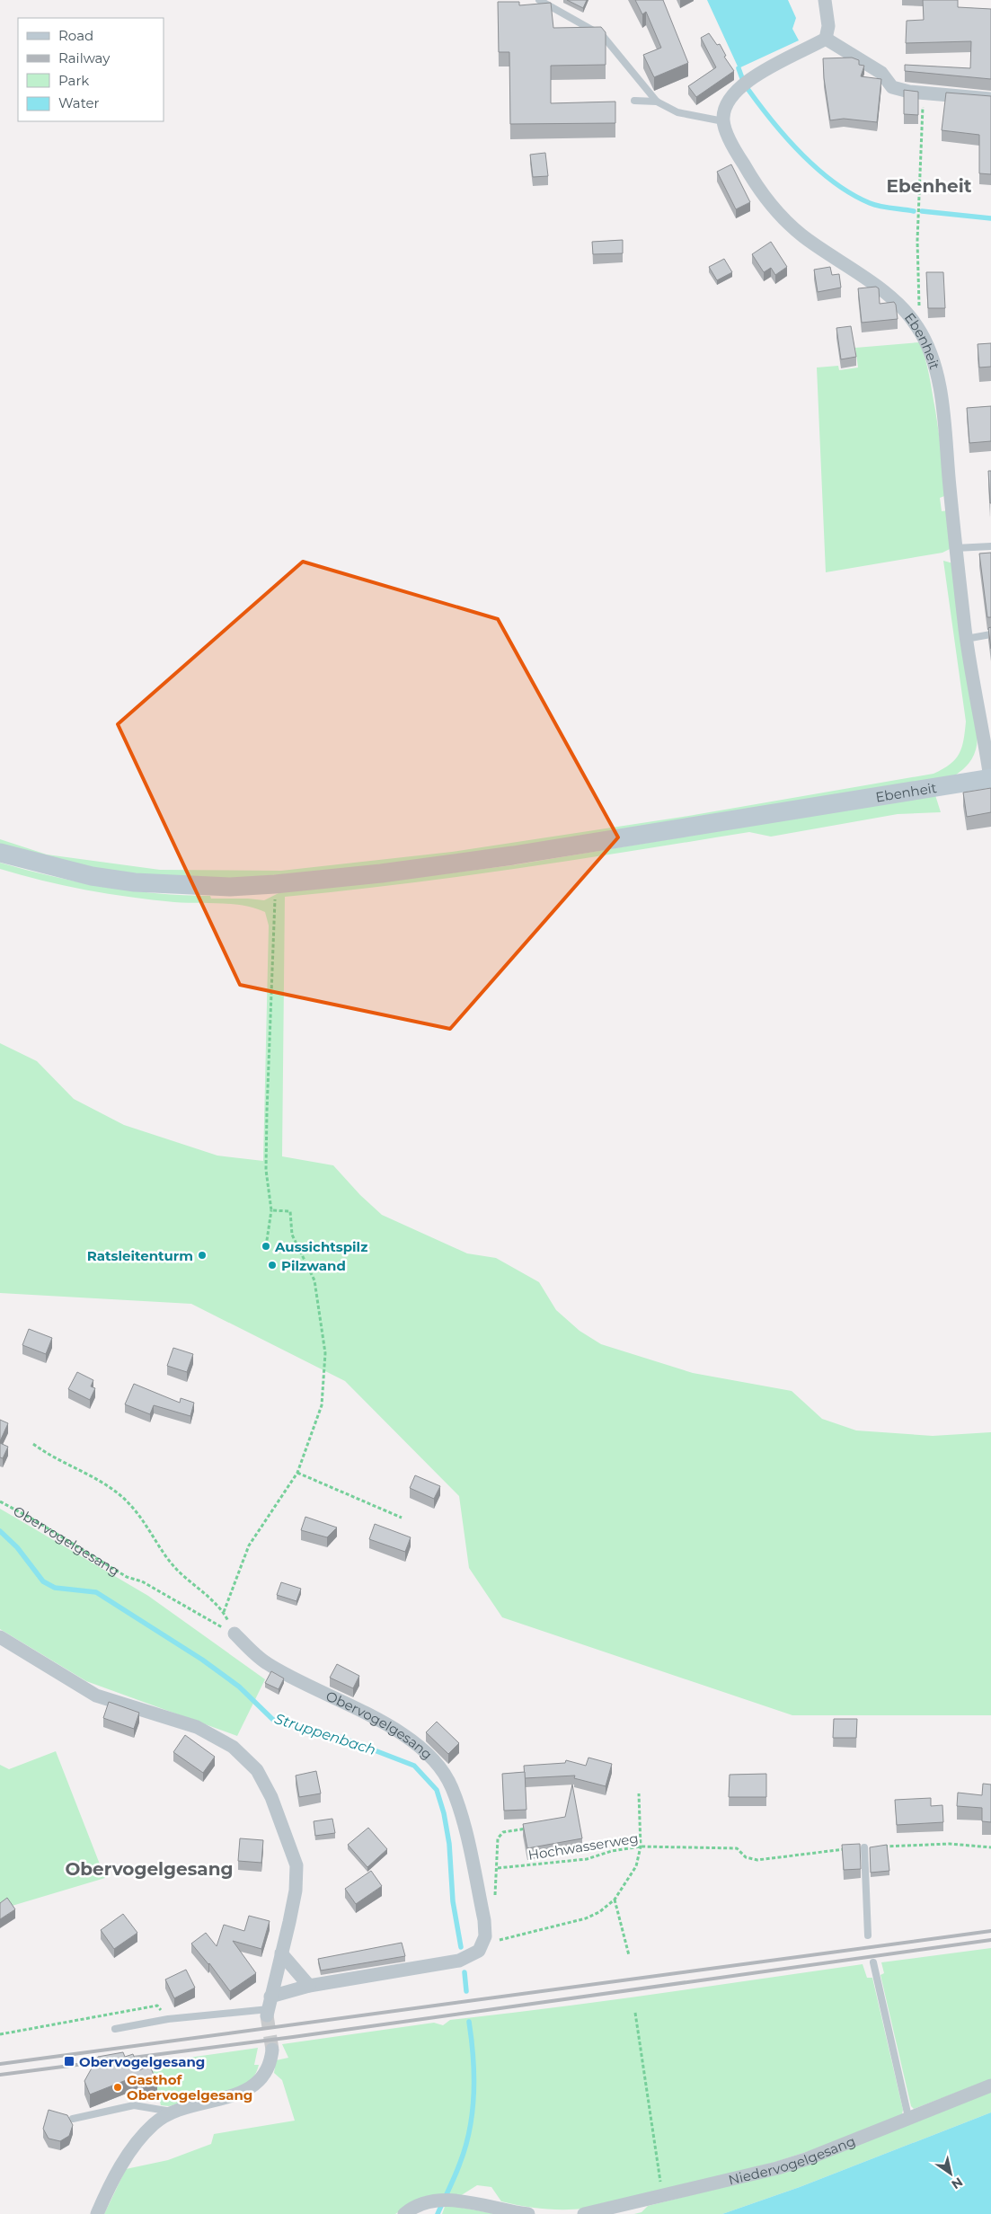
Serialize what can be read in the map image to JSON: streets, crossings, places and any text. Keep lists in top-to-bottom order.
{
  "streets": {
    "main road": ["Ebenheit"],
    "street": ["Obervogelgesang", "Niedervogelgesang"],
    "path": ["Hochwasserweg"]
  },
  "districts": ["Ebenheit", "Obervogelgesang"],
  "water": ["Struppenbach"],
  "places": {
    "other": [
      "Aussichtspilz",
      "Ratsleitenturm",
      "Pilzwand",
      "Gasthof Obervogelgesang"
    ],
    "transit": ["Obervogelgesang"]
  },
  "legend": [
    "Road",
    "Railway",
    "Park",
    "Water"
  ],
  "north": "bottom right"
}
